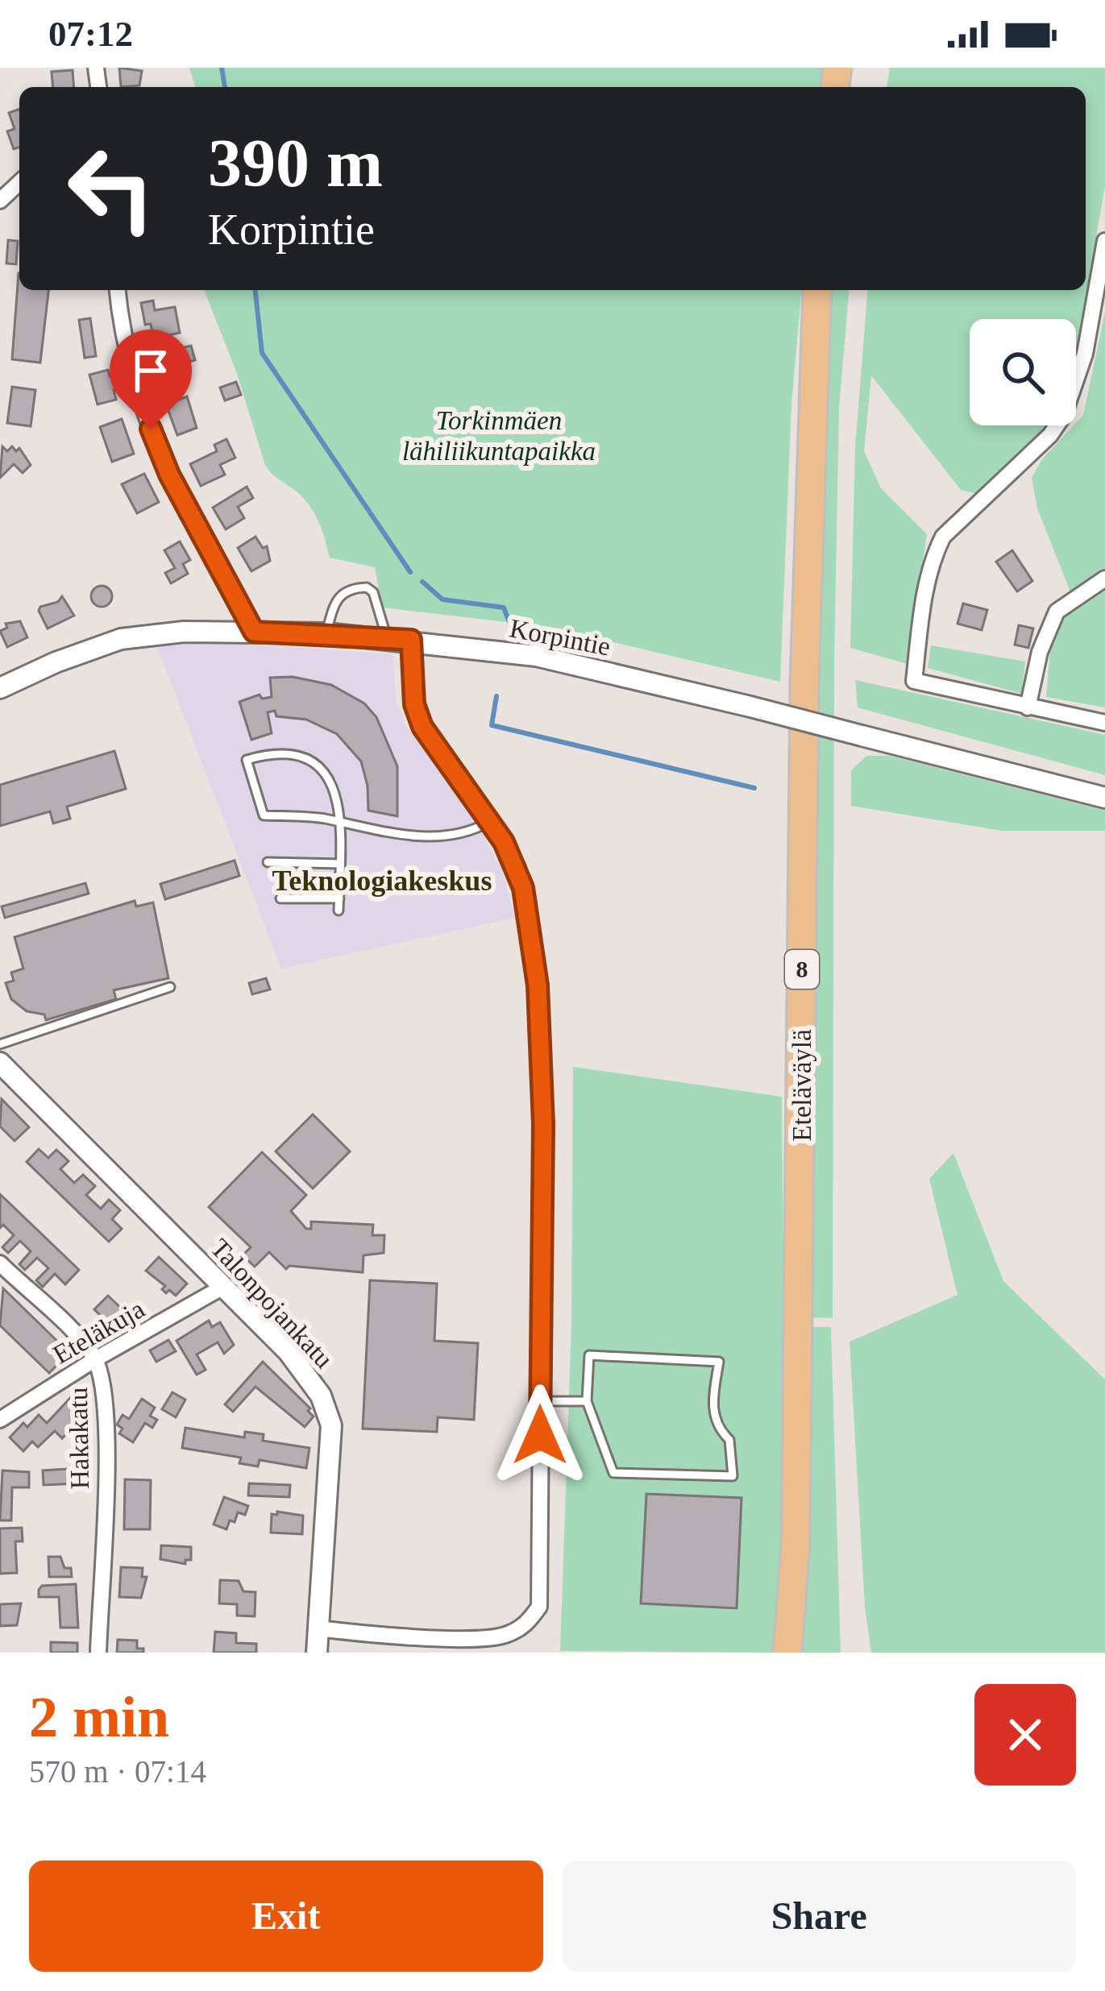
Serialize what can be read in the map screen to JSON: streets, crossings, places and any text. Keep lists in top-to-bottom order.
{
  "streets": {
    "highway": ["8", "Eteläväylä"],
    "street": [
      "Korpintie",
      "Talonpojankatu",
      "Eteläkuja",
      "Hakakatu"
    ]
  },
  "crossings": [
    ["Talonpojankatu", "Eteläkuja"],
    ["Eteläkuja", "Hakakatu"]
  ],
  "districts": ["Teknologiakeskus"],
  "parks": ["Torkinmäen lähiliikuntapaikka"],
  "page": {
    "status": "07:12",
    "turn": ["390 m", "Korpintie"],
    "heading": ["2 min", "570 m · 07:14"],
    "buttons": ["Exit", "Share"]
  }
}
